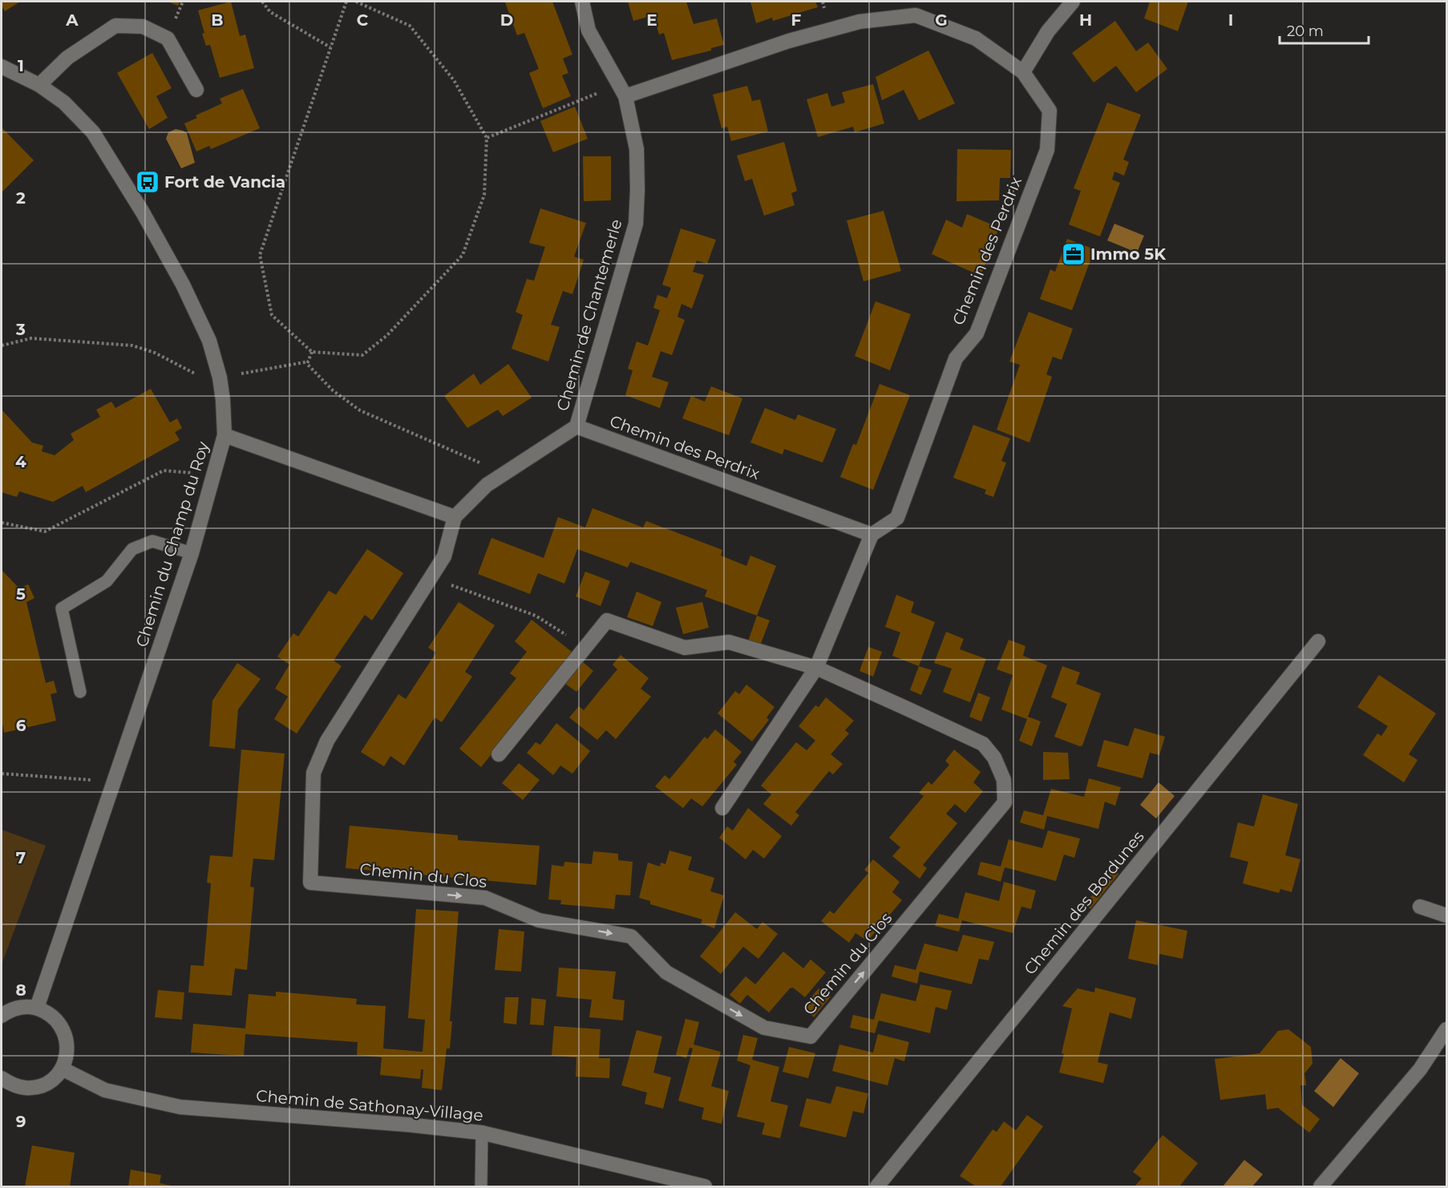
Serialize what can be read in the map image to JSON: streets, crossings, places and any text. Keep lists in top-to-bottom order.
{
  "streets": {
    "street": [
      "Chemin des Perdrix",
      "Chemin de Chantemerle",
      "Chemin du Champ du Roy",
      "Chemin du Clos",
      "Chemin des Bordunes",
      "Chemin de Sathonay-Village"
    ]
  },
  "crossings": [
    ["Chemin des Perdrix", "Chemin de Chantemerle"],
    ["Chemin de Chantemerle", "Chemin du Clos"]
  ],
  "places": {
    "bus stop": ["Fort de Vancia"],
    "office": ["Immo 5K"]
  },
  "scale_bar": "20 m",
  "grid": {
    "columns": [
      "A",
      "B",
      "C",
      "D",
      "E",
      "F",
      "G",
      "H",
      "I"
    ],
    "rows": [
      "1",
      "2",
      "3",
      "4",
      "5",
      "6",
      "7",
      "8",
      "9"
    ]
  }
}
